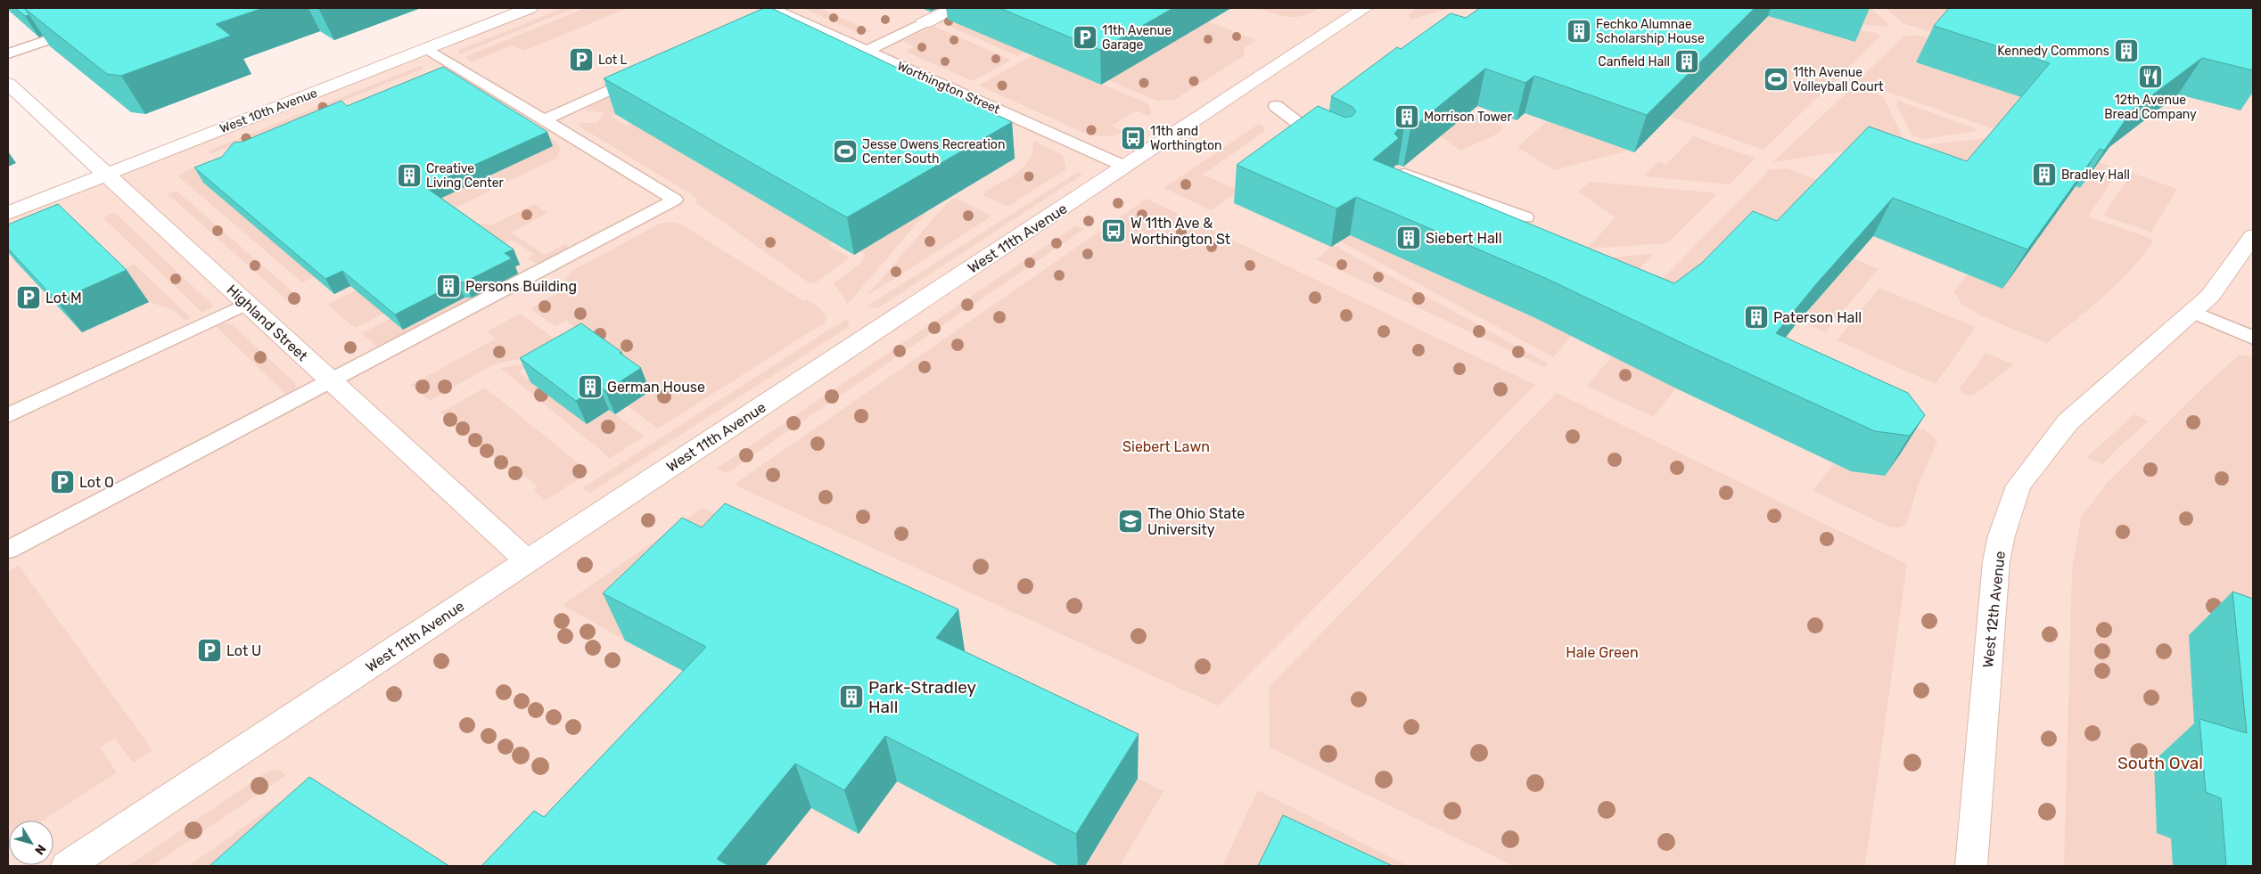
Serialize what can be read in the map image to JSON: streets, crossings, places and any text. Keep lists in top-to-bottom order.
{
  "streets": {
    "street": [
      "West 10th Avenue",
      "West 11th Avenue",
      "Highland Street",
      "West 12th Avenue"
    ],
    "lane": ["Worthington Street"]
  },
  "crossings": [
    ["Worthington Street", "West 11th Avenue"],
    ["West 10th Avenue", "Highland Street"],
    ["West 11th Avenue", "Highland Street"]
  ],
  "parks": ["Siebert Lawn", "Hale Green", "South Oval"],
  "places": {
    "building": [
      "Fechko Alumnae Scholarship House",
      "Kennedy Commons",
      "Canfield Hall",
      "Morrison Tower",
      "Bradley Hall",
      "Creative Living Center",
      "Siebert Hall",
      "Persons Building",
      "Paterson Hall",
      "German House",
      "Park-Stradley Hall"
    ],
    "parking": [
      "11th Avenue Garage",
      "Lot L",
      "Lot M",
      "Lot O",
      "Lot U"
    ],
    "restaurant": ["12th Avenue Bread Company"],
    "sports": ["11th Avenue Volleyball Court", "Jesse Owens Recreation Center South"],
    "bus stop": ["11th and Worthington", "W 11th Ave & Worthington St"],
    "school or university": ["The Ohio State University"]
  },
  "north": "bottom right"
}
